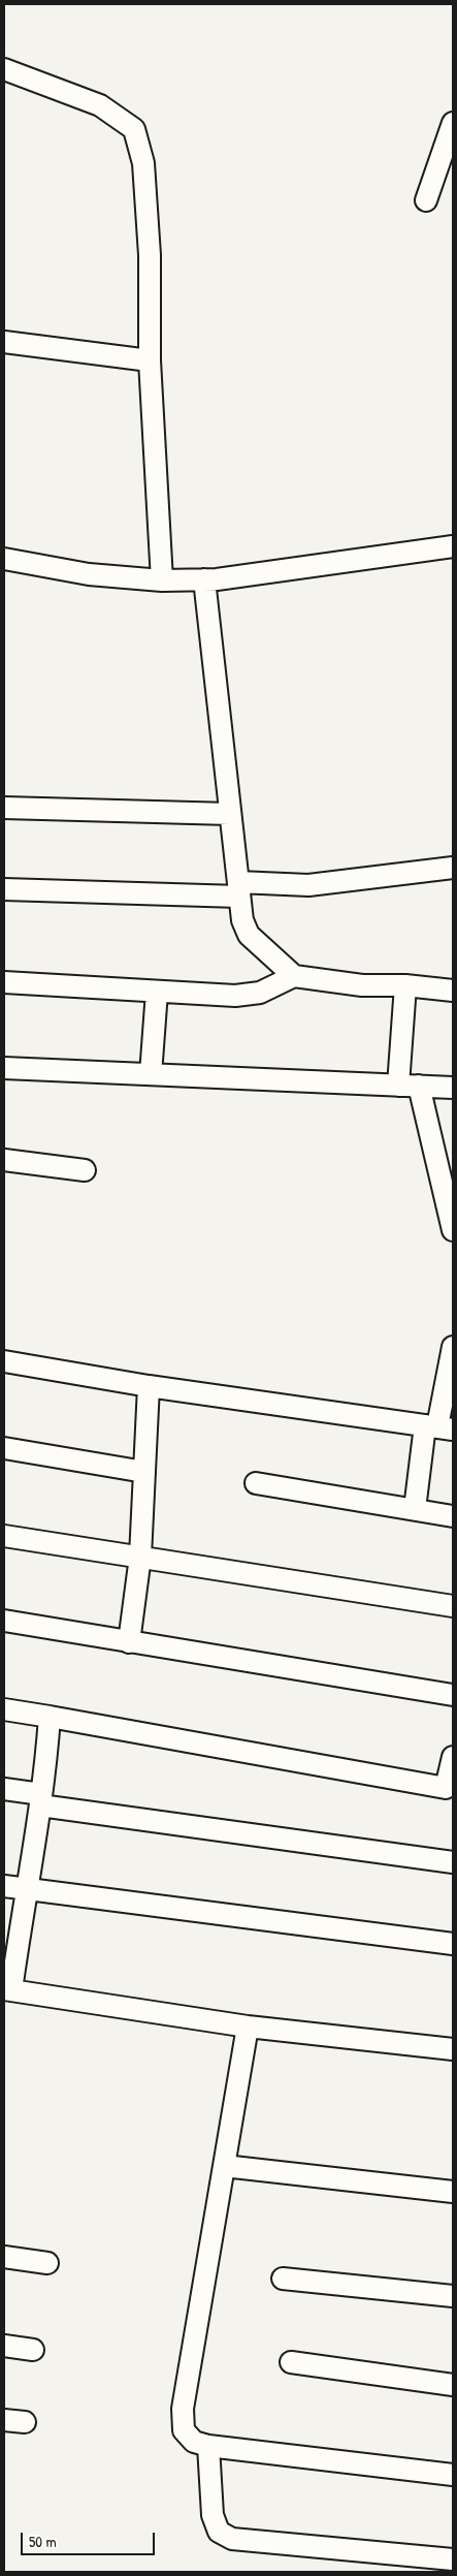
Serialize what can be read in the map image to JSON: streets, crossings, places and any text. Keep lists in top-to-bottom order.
{
  "scale_bar": "50 m"
}
